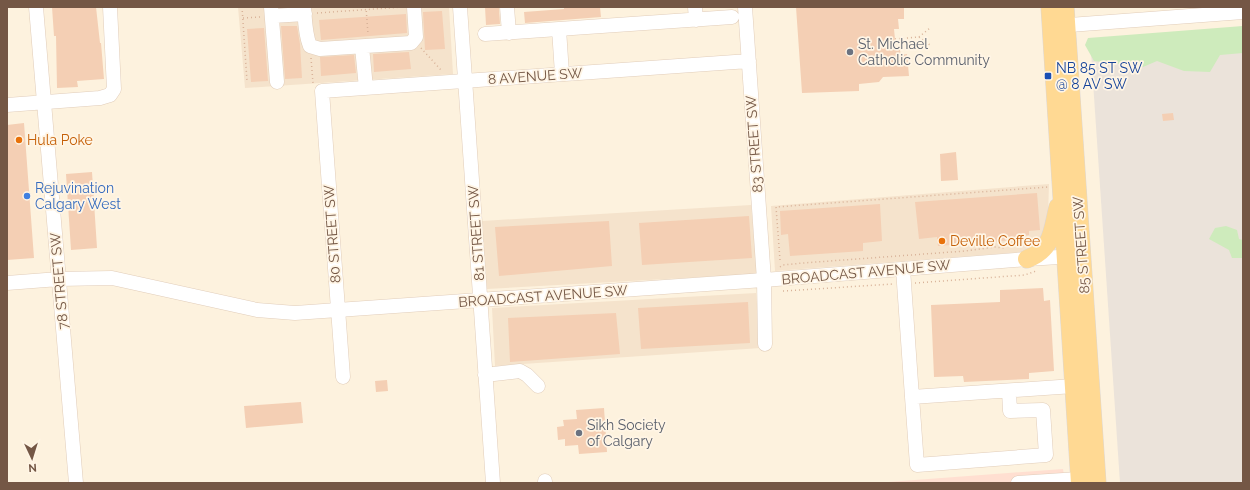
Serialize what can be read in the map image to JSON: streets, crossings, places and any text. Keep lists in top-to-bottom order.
{
  "streets": {
    "main road": ["85 STREET SW"],
    "street": [
      "8 AVENUE SW",
      "83 STREET SW",
      "81 STREET SW",
      "80 STREET SW",
      "BROADCAST AVENUE SW",
      "78 STREET SW"
    ]
  },
  "crossings": [
    ["8 AVENUE SW", "83 STREET SW"],
    ["8 AVENUE SW", "81 STREET SW"],
    ["8 AVENUE SW", "80 STREET SW"],
    ["83 STREET SW", "BROADCAST AVENUE SW"],
    ["81 STREET SW", "BROADCAST AVENUE SW"],
    ["80 STREET SW", "BROADCAST AVENUE SW"],
    ["85 STREET SW", "BROADCAST AVENUE SW"],
    ["BROADCAST AVENUE SW", "78 STREET SW"]
  ],
  "places": {
    "other": [
      "St. Michael Catholic Community",
      "Hula Poke",
      "Rejuvination Calgary West",
      "Deville Coffee",
      "Sikh Society of Calgary"
    ],
    "transit": ["NB 85 ST SW @ 8 AV SW"]
  },
  "north": "bottom"
}
